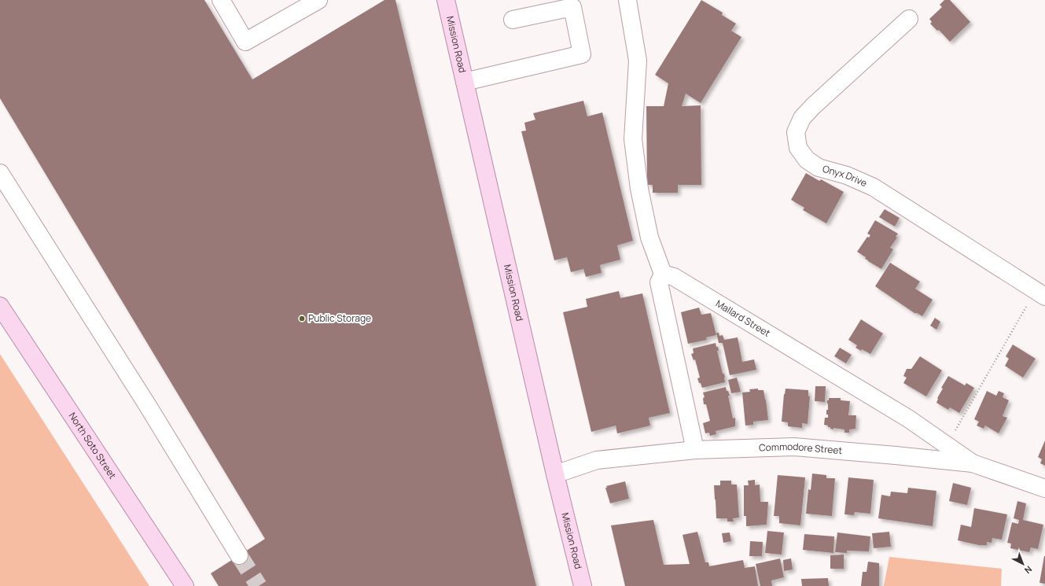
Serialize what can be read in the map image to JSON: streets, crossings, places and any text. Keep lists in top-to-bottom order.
{
  "streets": {
    "main road": ["Mission Road", "North Soto Street"],
    "street": ["Onyx Drive", "Mallard Street", "Commodore Street"]
  },
  "crossings": [
    ["Mission Road", "Commodore Street"],
    ["Mallard Street", "Commodore Street"]
  ],
  "places": ["Public Storage"],
  "north": "bottom right"
}
